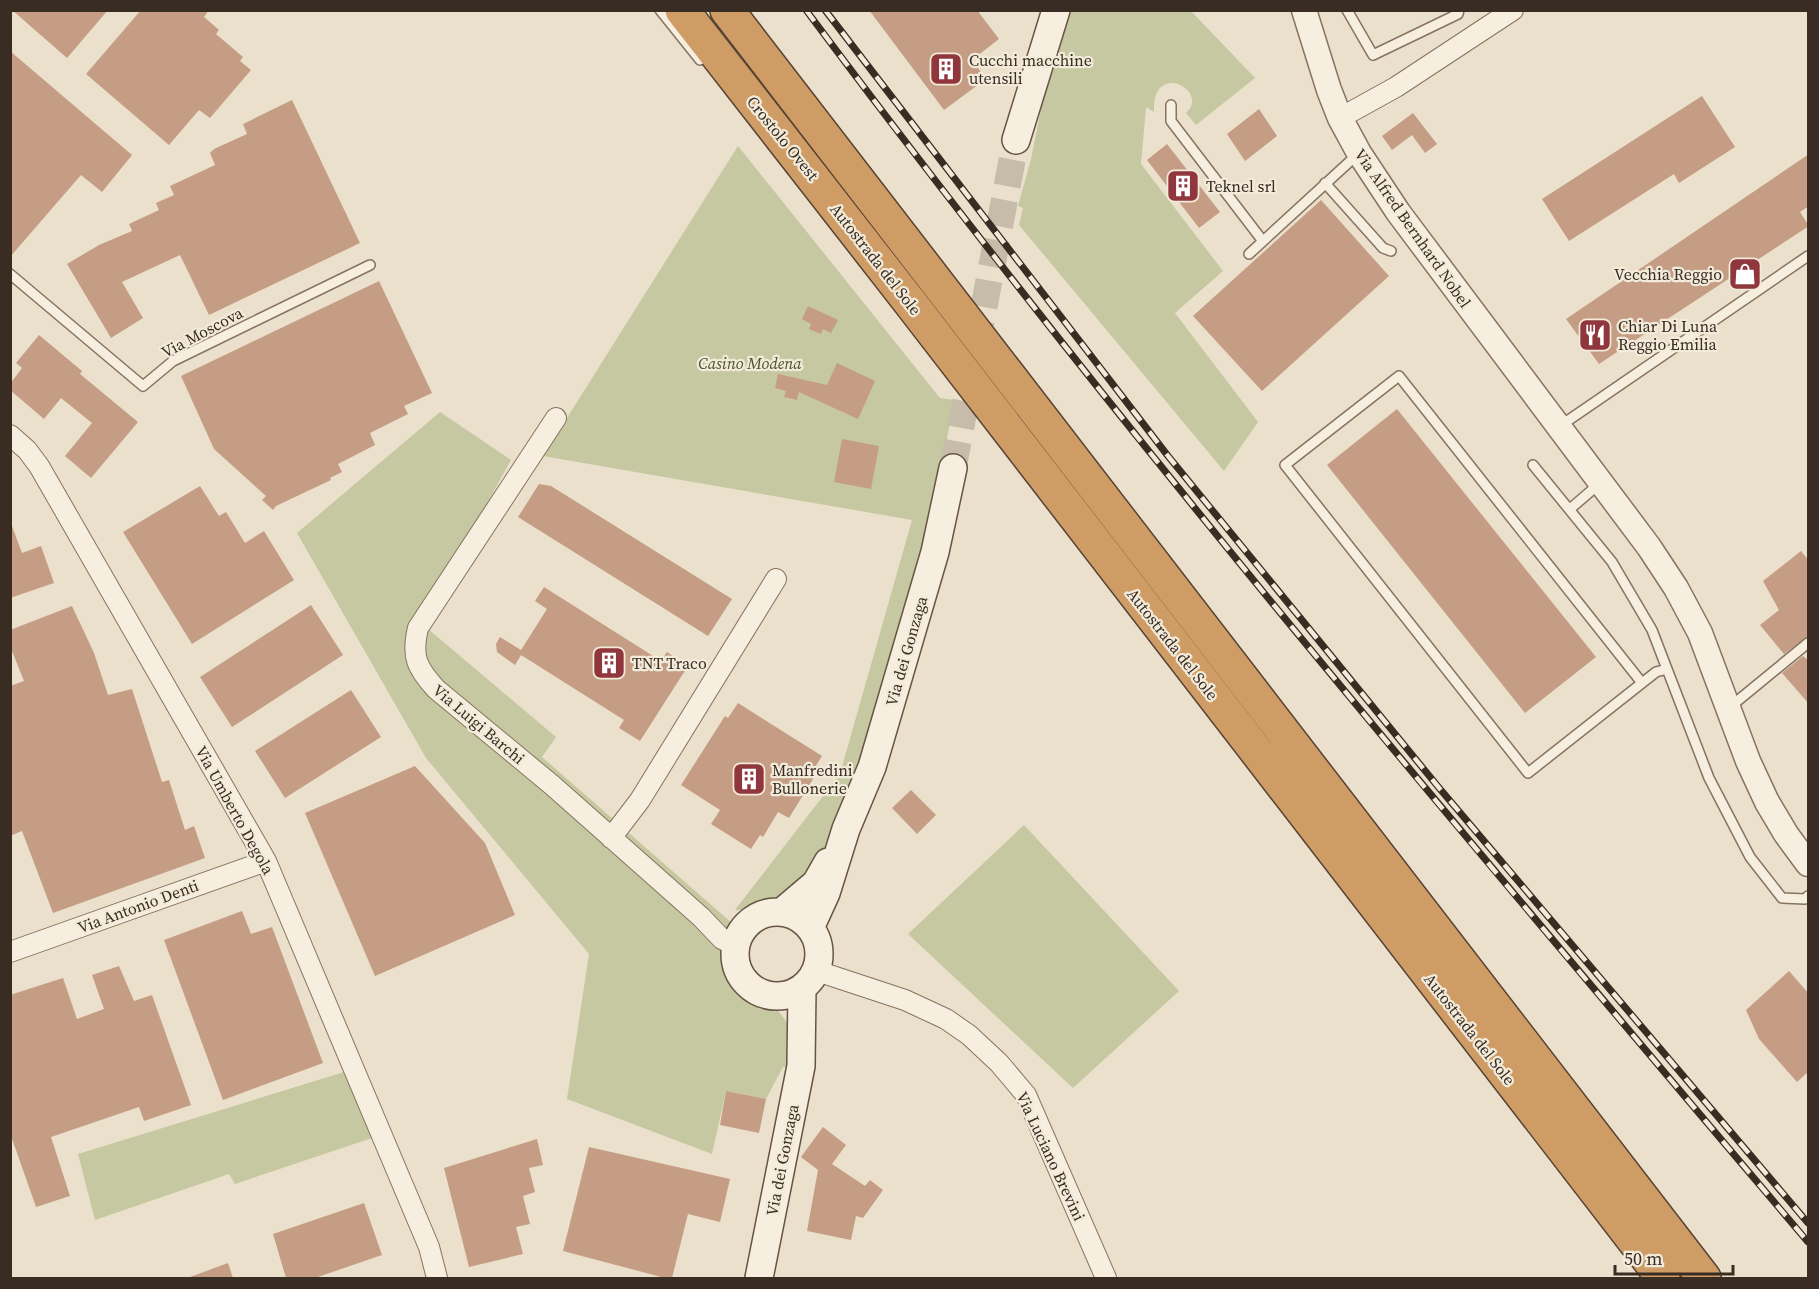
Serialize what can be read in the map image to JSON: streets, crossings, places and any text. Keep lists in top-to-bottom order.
{
  "streets": {
    "highway": ["Autostrada del Sole"],
    "main road": ["Via dei Gonzaga"],
    "street": [
      "Via Alfred Bernhard Nobel",
      "Via Luigi Barchi",
      "Via Umberto Degola",
      "Via Antonio Denti",
      "Via Luciano Brevini"
    ],
    "lane": ["Via Moscova"]
  },
  "crossings": [
    ["Via dei Gonzaga", "Via Luigi Barchi"],
    ["Via dei Gonzaga", "Via Luciano Brevini"],
    ["Via Luigi Barchi", "Via Luciano Brevini"],
    ["Via Umberto Degola", "Via Antonio Denti"]
  ],
  "parks": ["Casino Modena"],
  "places": {
    "building": [
      "Cucchi macchine utensili",
      "Teknel srl",
      "TNT Traco",
      "Manfredini Bullonerie"
    ],
    "shop": ["Vecchia Reggio"],
    "restaurant": ["Chiar Di Luna Reggio Emilia"]
  },
  "scale_bar": "50 m"
}
